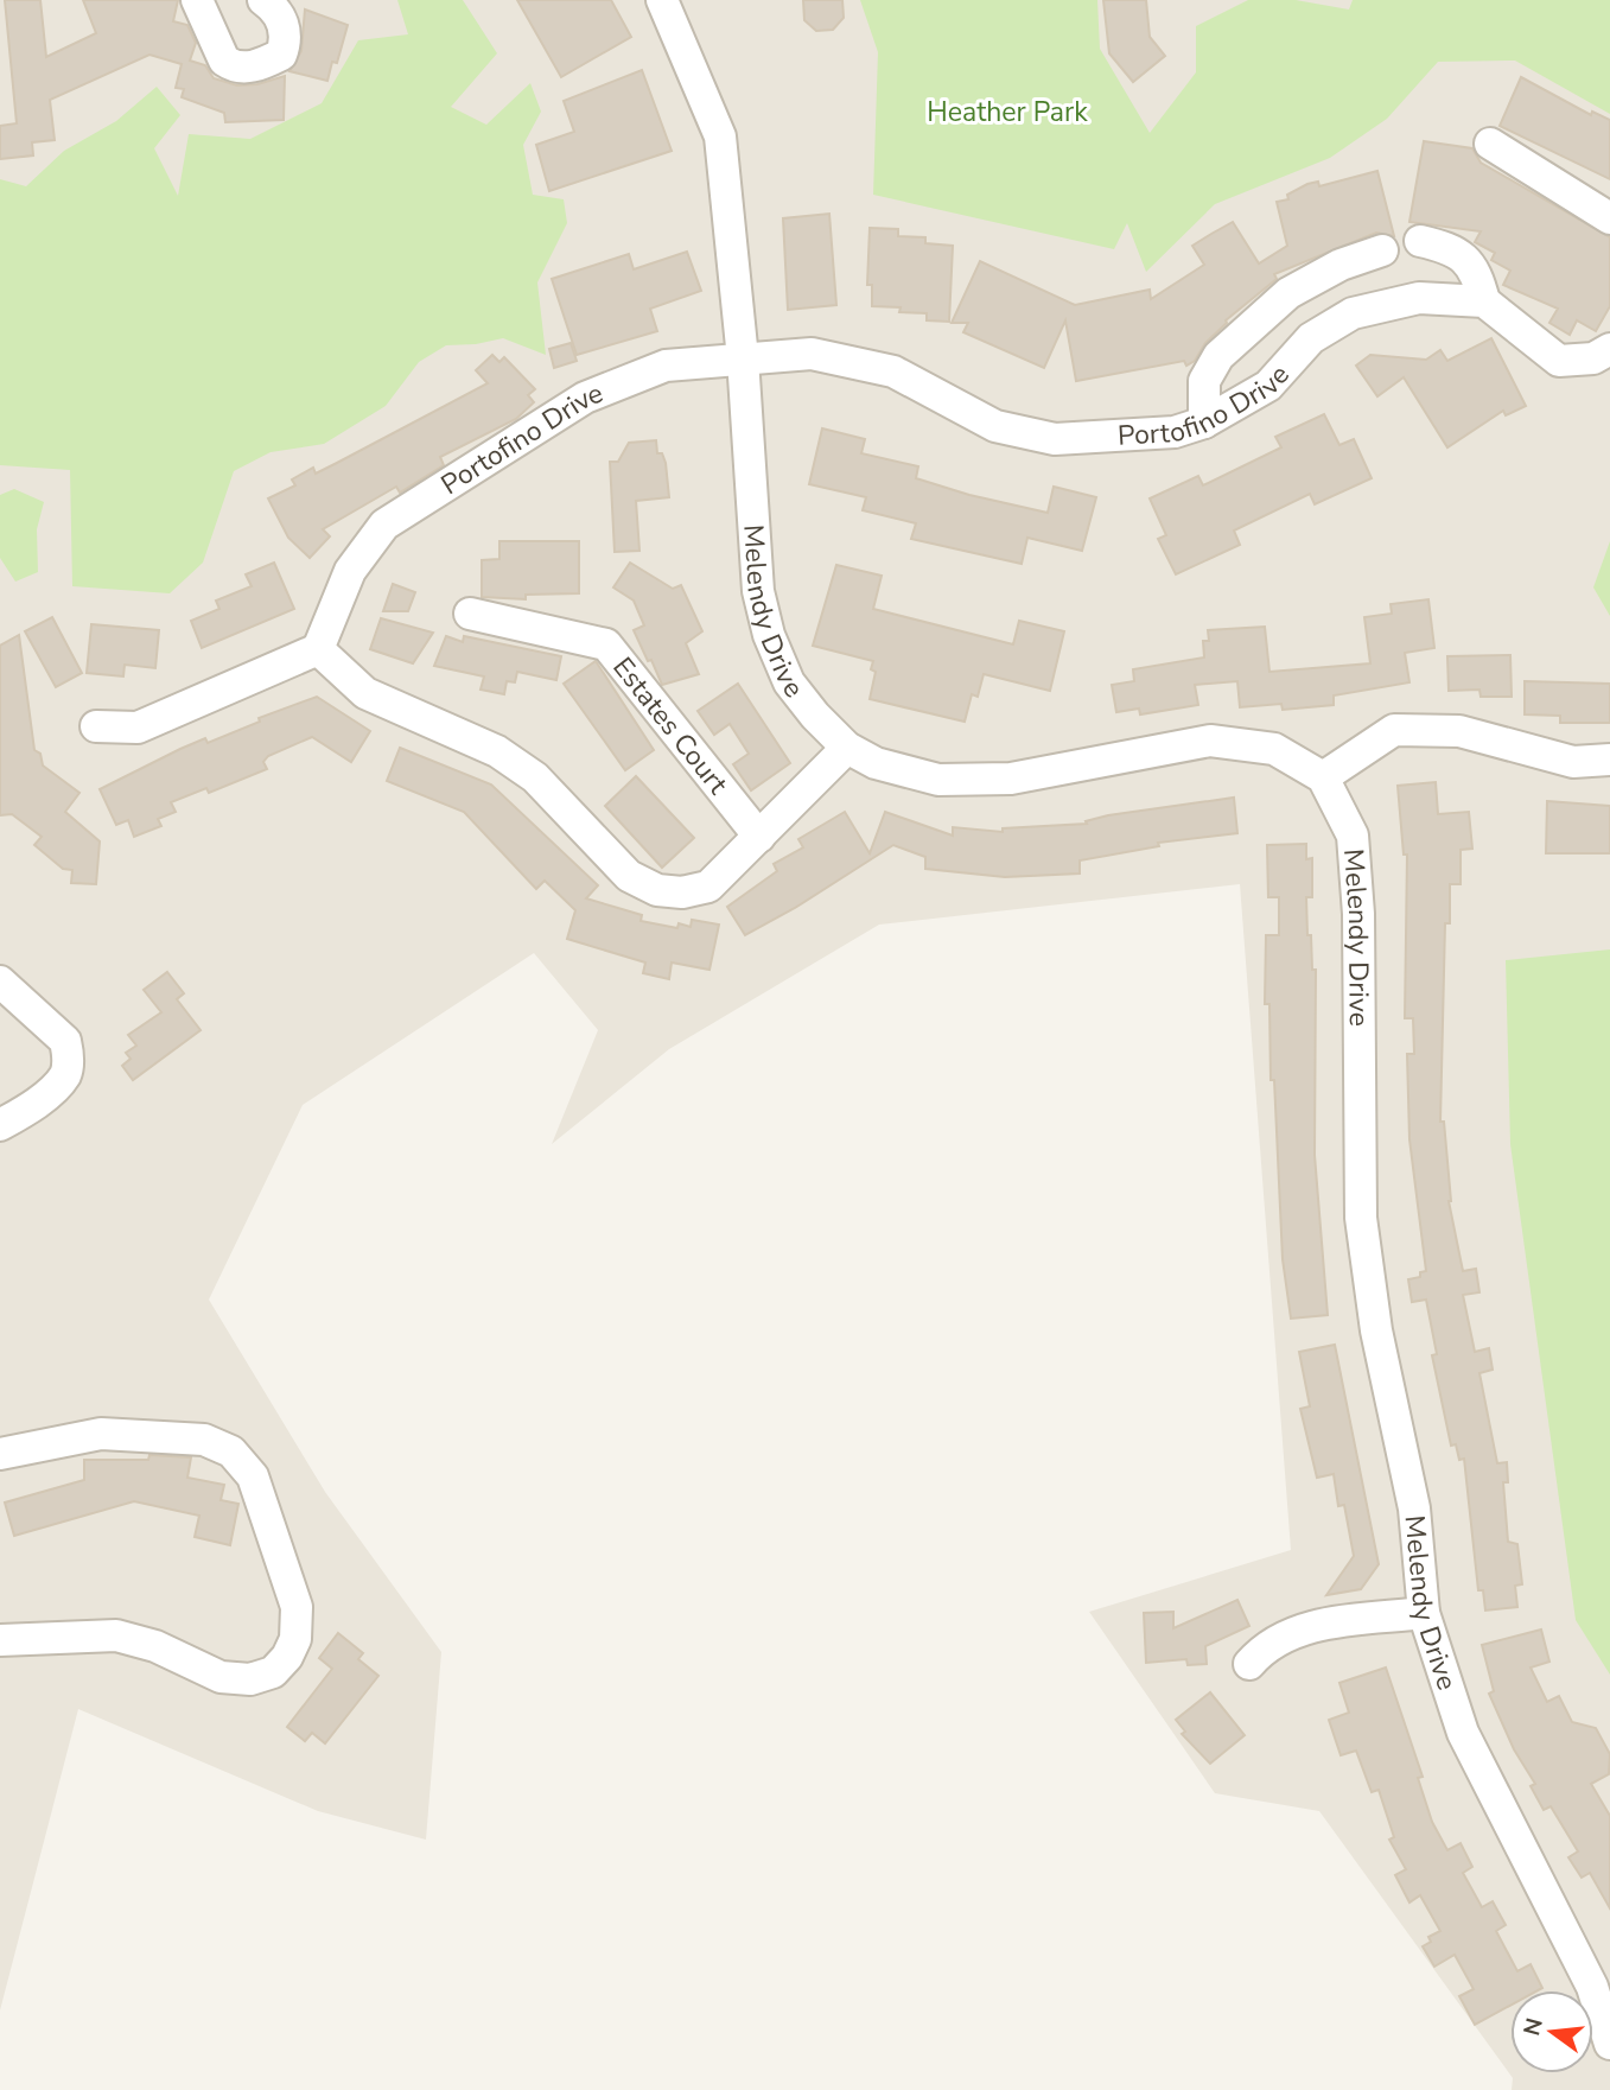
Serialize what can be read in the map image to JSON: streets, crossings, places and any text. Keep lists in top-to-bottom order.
{
  "streets": {
    "street": ["Portofino Drive", "Melendy Drive", "Estates Court"]
  },
  "crossings": [
    ["Portofino Drive", "Melendy Drive"]
  ],
  "parks": ["Heather Park"],
  "north": "left"
}
